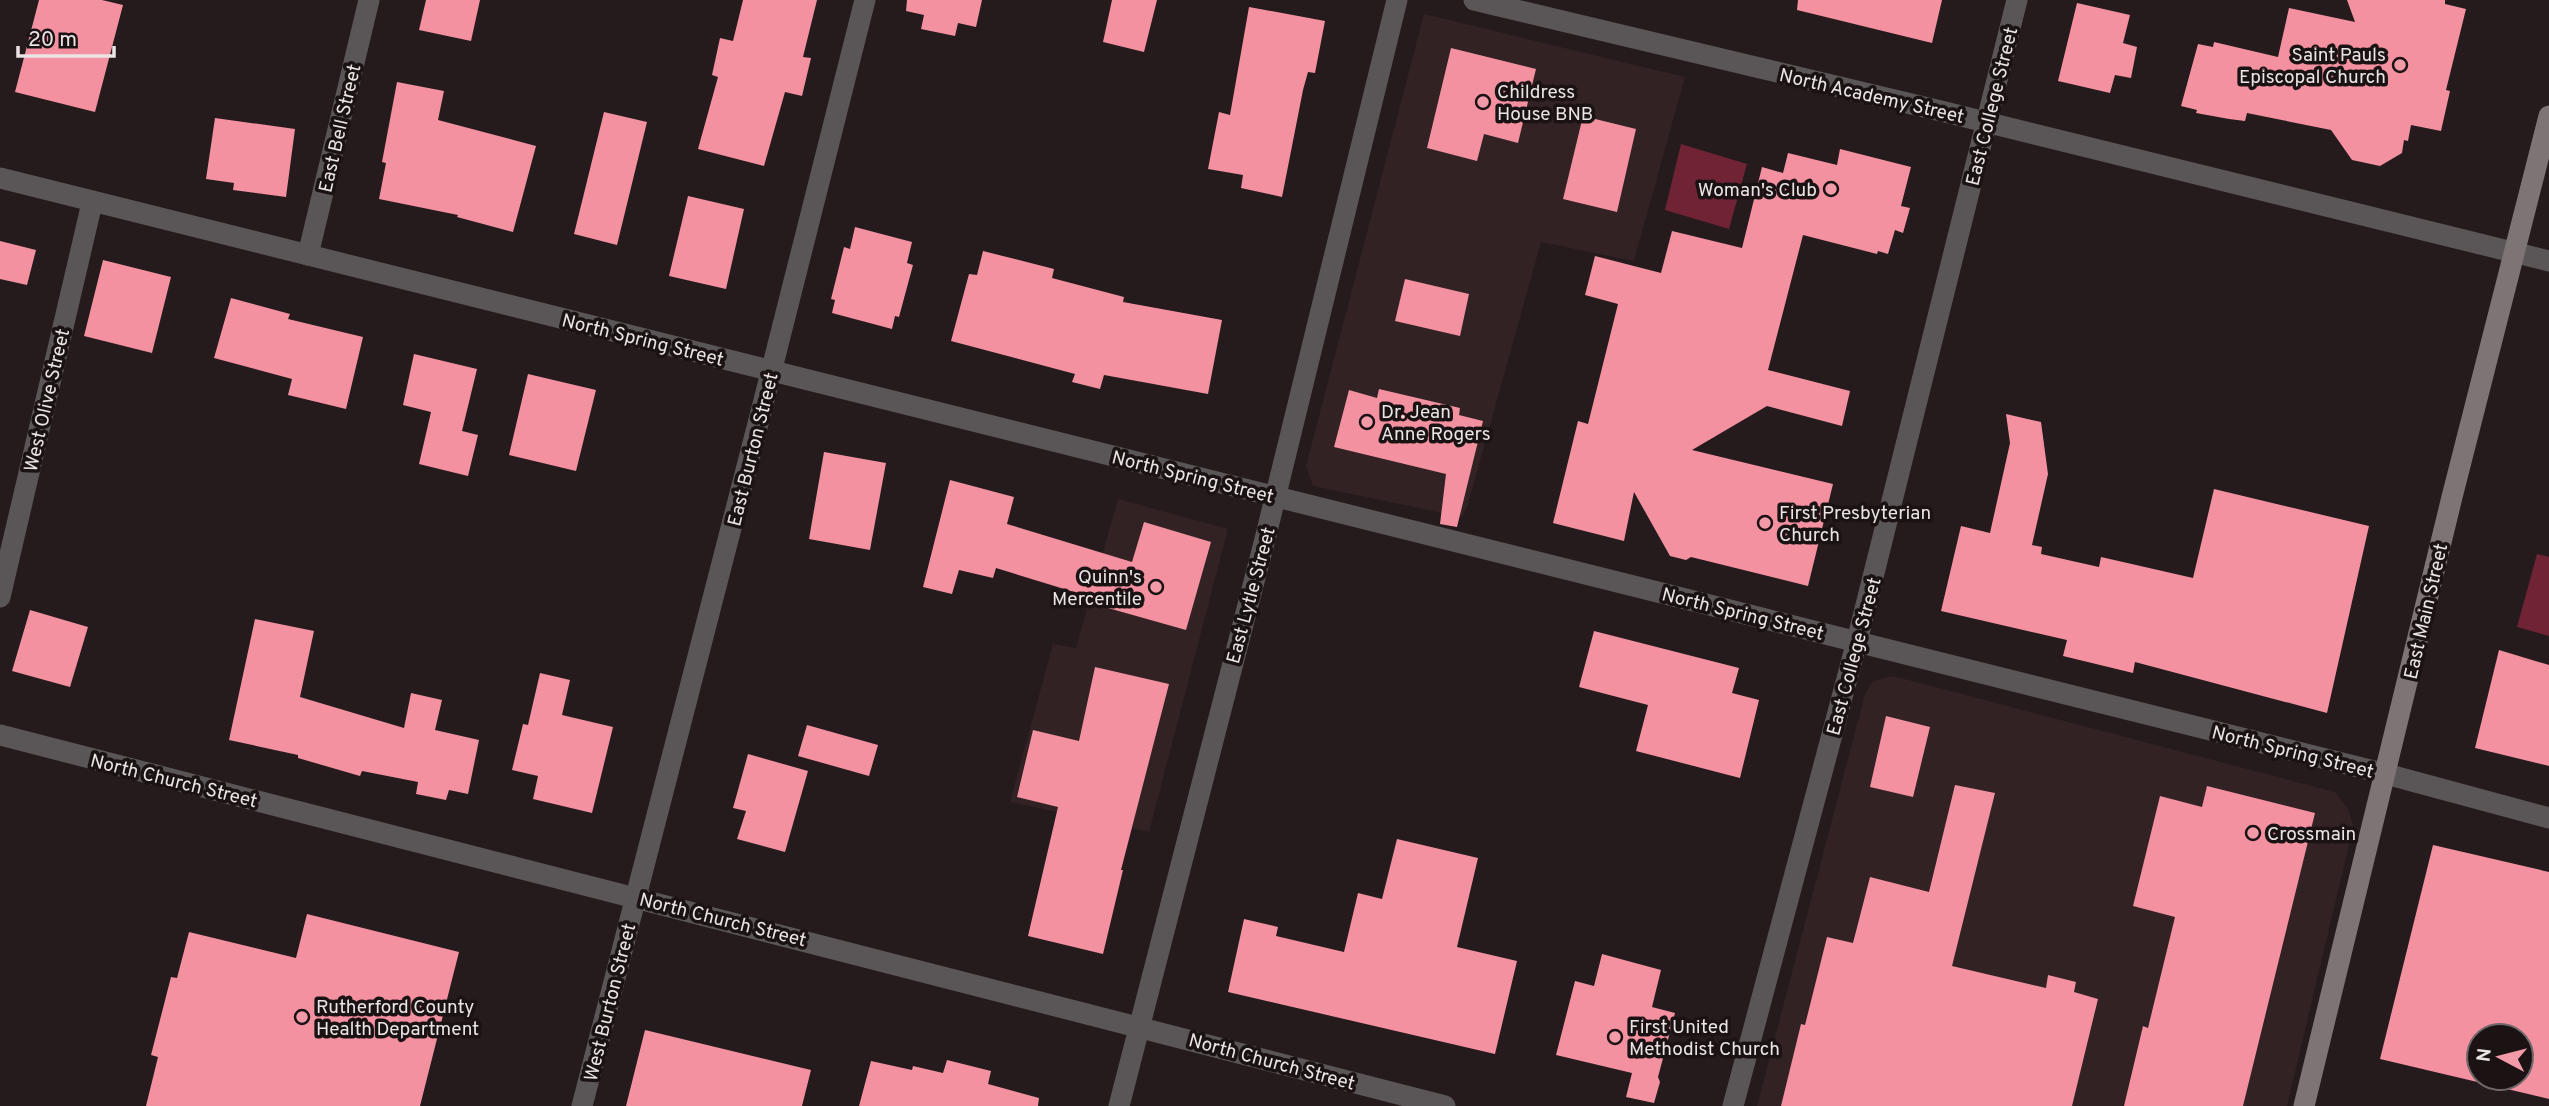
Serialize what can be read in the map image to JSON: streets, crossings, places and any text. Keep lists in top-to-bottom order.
{
  "streets": {
    "street": [
      "North Academy Street",
      "East College Street",
      "East Bell Street",
      "North Spring Street",
      "West Olive Street",
      "East Burton Street",
      "East Lytle Street",
      "East Main Street",
      "North Church Street",
      "West Burton Street"
    ]
  },
  "crossings": [
    ["North Academy Street", "East College Street"],
    ["North Academy Street", "East Main Street"],
    ["East College Street", "North Spring Street"],
    ["East Bell Street", "North Spring Street"],
    ["North Spring Street", "West Olive Street"],
    ["North Spring Street", "East Burton Street"],
    ["North Spring Street", "East Lytle Street"],
    ["North Spring Street", "East Main Street"],
    ["East Burton Street", "North Church Street"],
    ["East Burton Street", "West Burton Street"],
    ["East Lytle Street", "North Church Street"],
    ["North Church Street", "West Burton Street"]
  ],
  "places": [
    "Saint Pauls Episcopal Church",
    "Childress House BNB",
    "Woman's Club",
    "Dr. Jean Anne Rogers",
    "First Presbyterian Church",
    "Quinn's Mercentile",
    "Crossmain",
    "Rutherford County Health Department",
    "First United Methodist Church"
  ],
  "scale_bar": "20 m",
  "north": "left"
}
